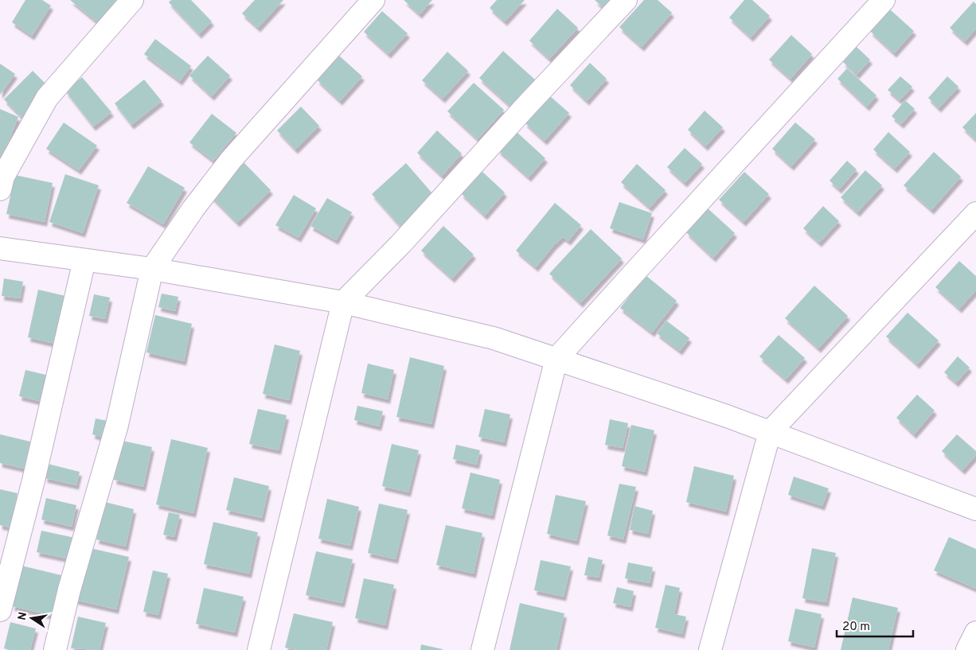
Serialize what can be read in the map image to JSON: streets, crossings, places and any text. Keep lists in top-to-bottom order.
{
  "scale_bar": "20 m",
  "north": "left"
}
